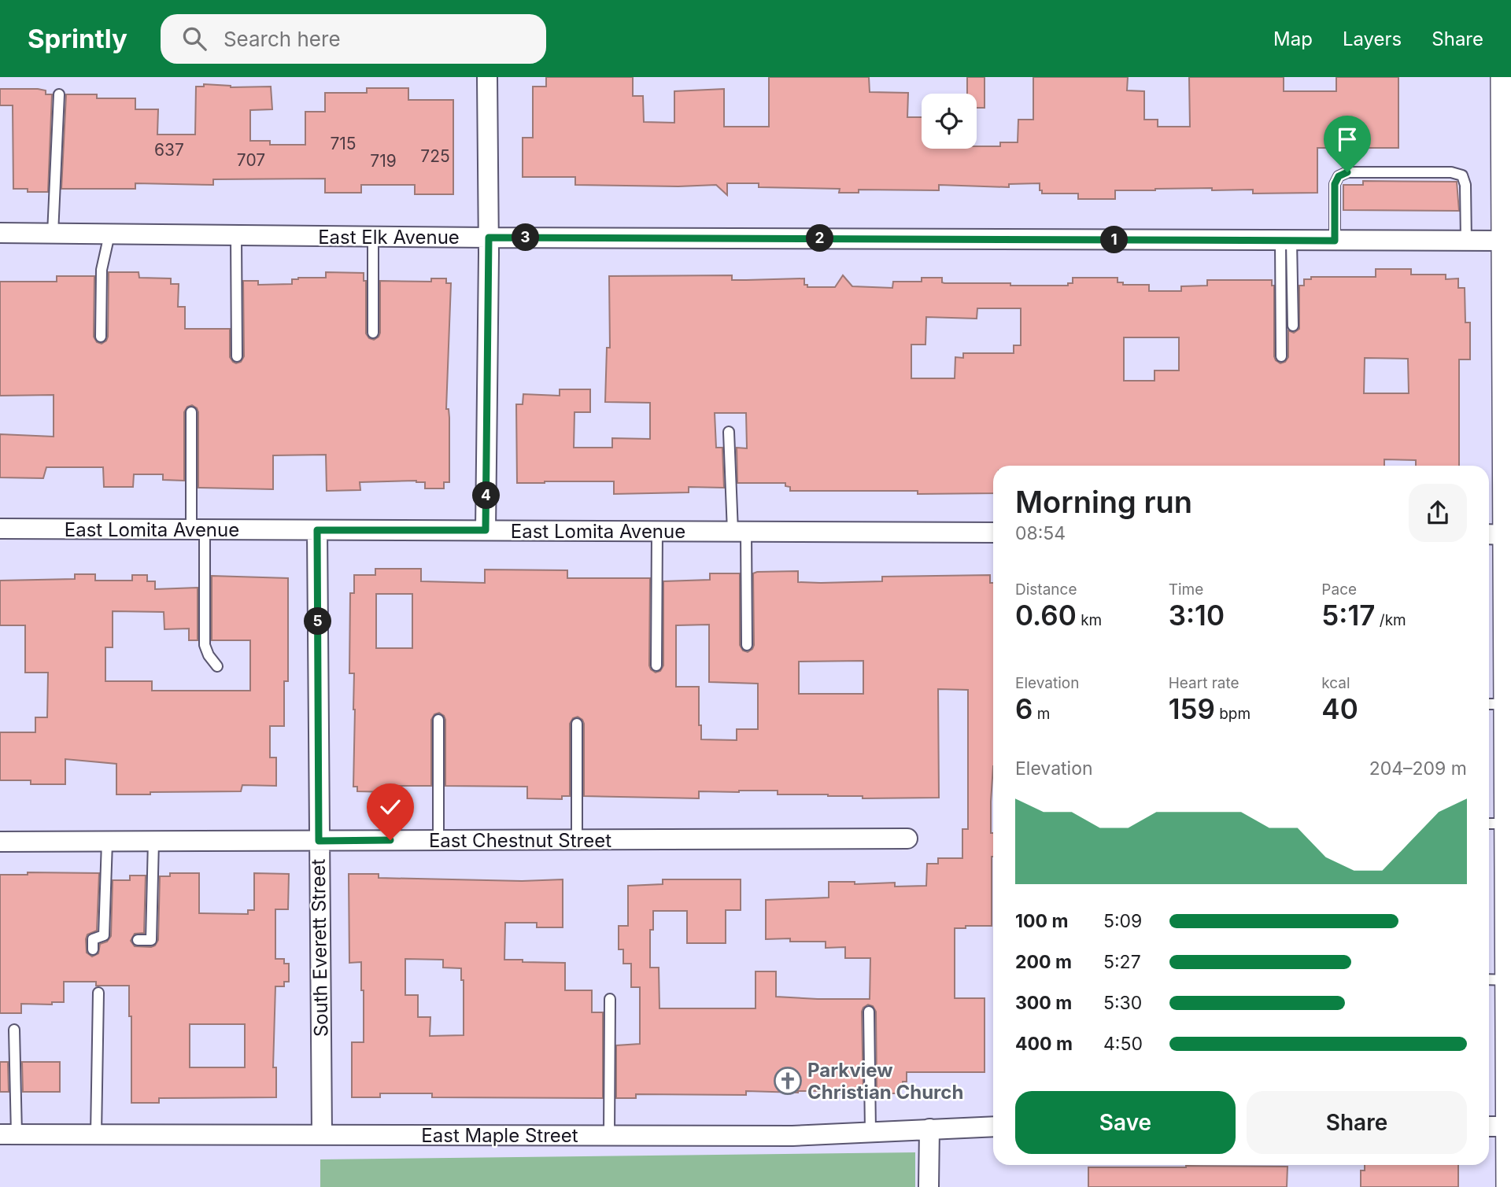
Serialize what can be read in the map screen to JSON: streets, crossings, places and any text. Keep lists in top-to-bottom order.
{
  "streets": {
    "street": [
      "East Elk Avenue",
      "East Lomita Avenue",
      "East Chestnut Street",
      "South Everett Street",
      "East Maple Street"
    ]
  },
  "crossings": [
    ["East Lomita Avenue", "South Everett Street"],
    ["East Chestnut Street", "South Everett Street"],
    ["South Everett Street", "East Maple Street"]
  ],
  "places": {
    "church": ["Parkview Christian Church"]
  },
  "house_numbers": [
    "715",
    "637",
    "725",
    "707",
    "719"
  ],
  "page": {
    "header": "Sprintly",
    "search": "Search here",
    "nav": ["Map", "Layers", "Share"],
    "pins": [
      "3",
      "2",
      "1",
      "4",
      "5"
    ],
    "heading": ["Morning run", "08:54"],
    "stats": [
      ["Distance", "0.60 km"],
      ["Time", "3:10"],
      ["Pace", "5:17 /km"],
      ["Elevation", "6 m"],
      ["Heart rate", "159 bpm"],
      ["kcal", "40"]
    ],
    "chart": ["Elevation", "204–209 m"],
    "list": [
      {
        "name": "100 m",
        "note": "5:09"
      },
      {
        "name": "200 m",
        "note": "5:27"
      },
      {
        "name": "300 m",
        "note": "5:30"
      },
      {
        "name": "400 m",
        "note": "4:50"
      }
    ],
    "buttons": ["Save", "Share"]
  }
}
